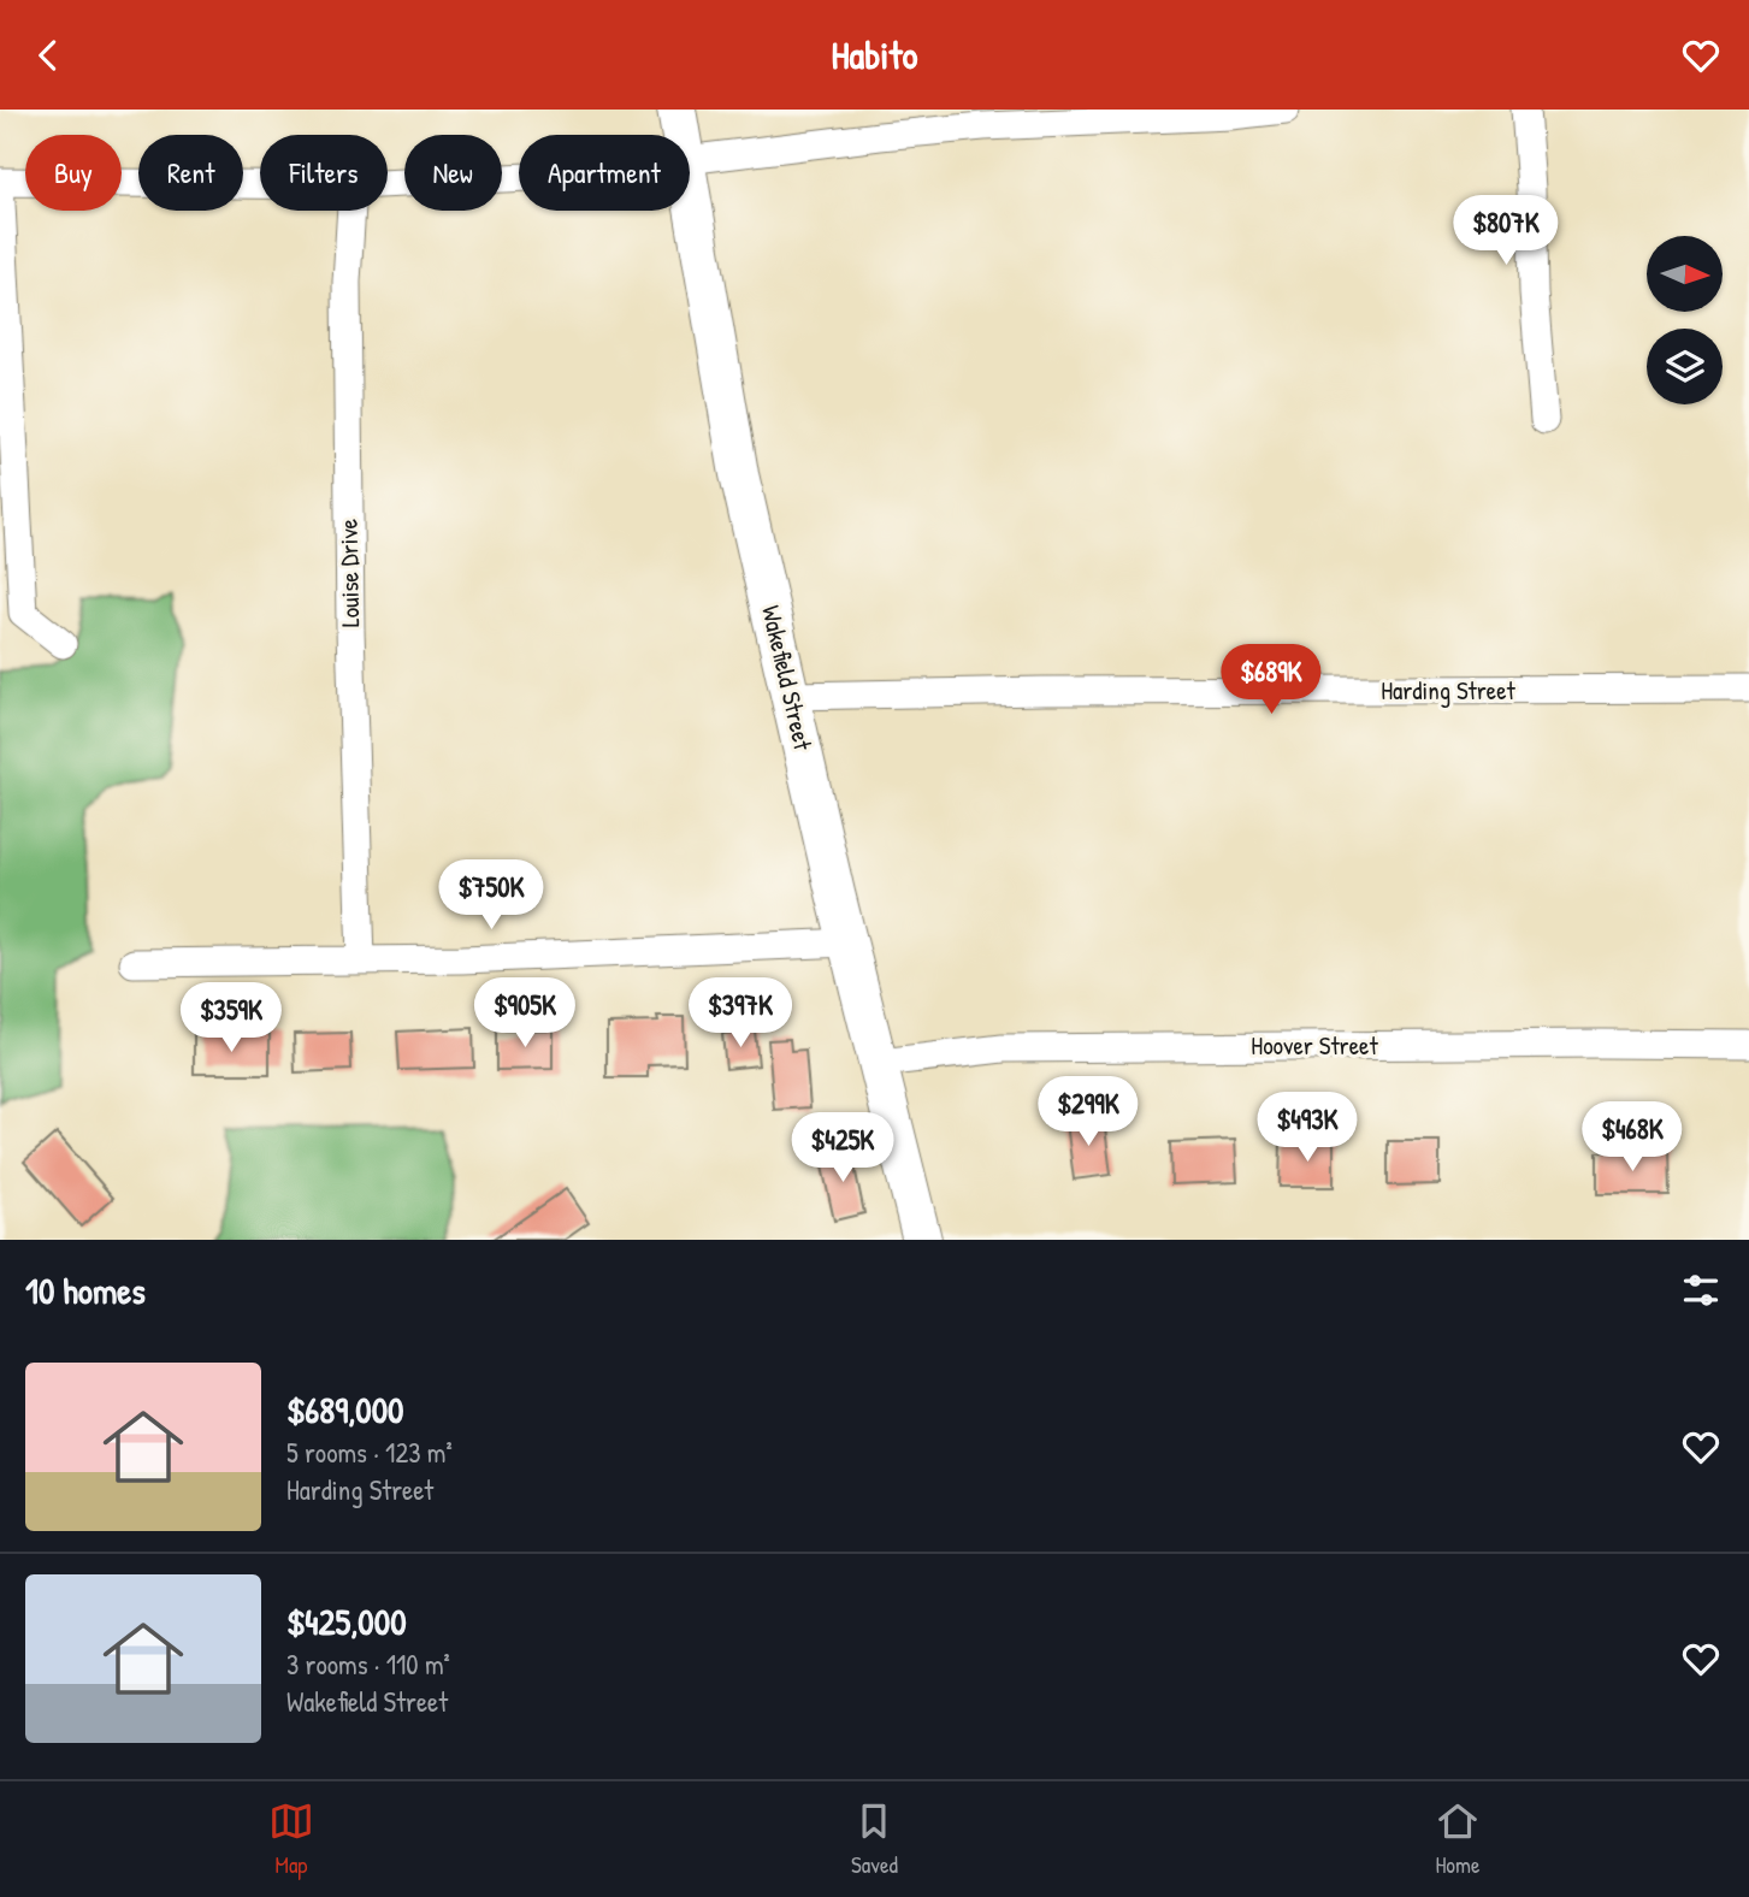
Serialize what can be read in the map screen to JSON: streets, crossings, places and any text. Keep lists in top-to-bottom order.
{
  "streets": {
    "street": [
      "Louise Drive",
      "Wakefield Street",
      "Harding Street",
      "Hoover Street"
    ]
  },
  "crossings": [
    ["Wakefield Street", "Harding Street"],
    ["Wakefield Street", "Hoover Street"]
  ],
  "north": "right",
  "page": {
    "header": "Habito",
    "chip": [
      "Buy",
      "Rent",
      "Filters",
      "New",
      "Apartment"
    ],
    "price": [
      "$807K",
      "$689K",
      "$750K",
      "$905K",
      "$397K",
      "$359K",
      "$299K",
      "$493K",
      "$468K",
      "$425K"
    ],
    "heading": "10 homes",
    "list": [
      {
        "name": "$689,000",
        "note": "5 rooms · 123 m² · Harding Street"
      },
      {
        "name": "$425,000",
        "note": "3 rooms · 110 m² · Wakefield Street"
      }
    ],
    "tabs": ["Map", "Saved", "Home"]
  }
}
